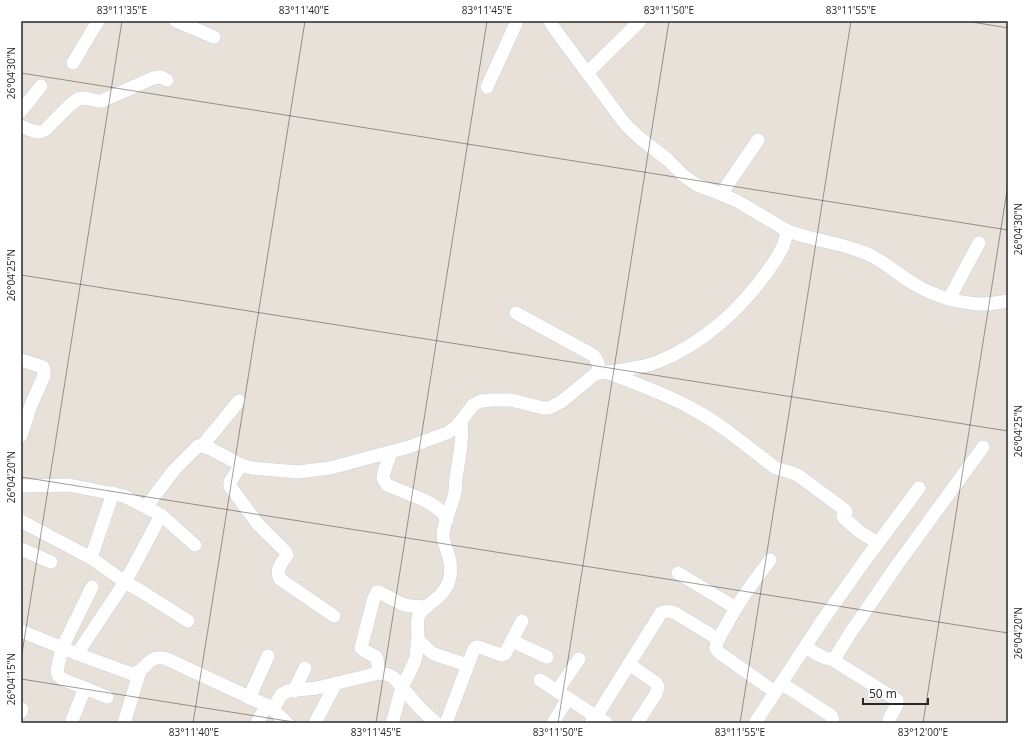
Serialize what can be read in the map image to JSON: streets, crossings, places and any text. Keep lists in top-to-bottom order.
{
  "scale_bar": "50 m",
  "coordinates": [
    "83°11'35\"E",
    "83°11'40\"E",
    "83°11'45\"E",
    "83°11'50\"E",
    "83°11'55\"E",
    "26°04'30\"N",
    "26°04'25\"N",
    "26°04'20\"N",
    "26°04'15\"N",
    "83°12'00\"E"
  ]
}
